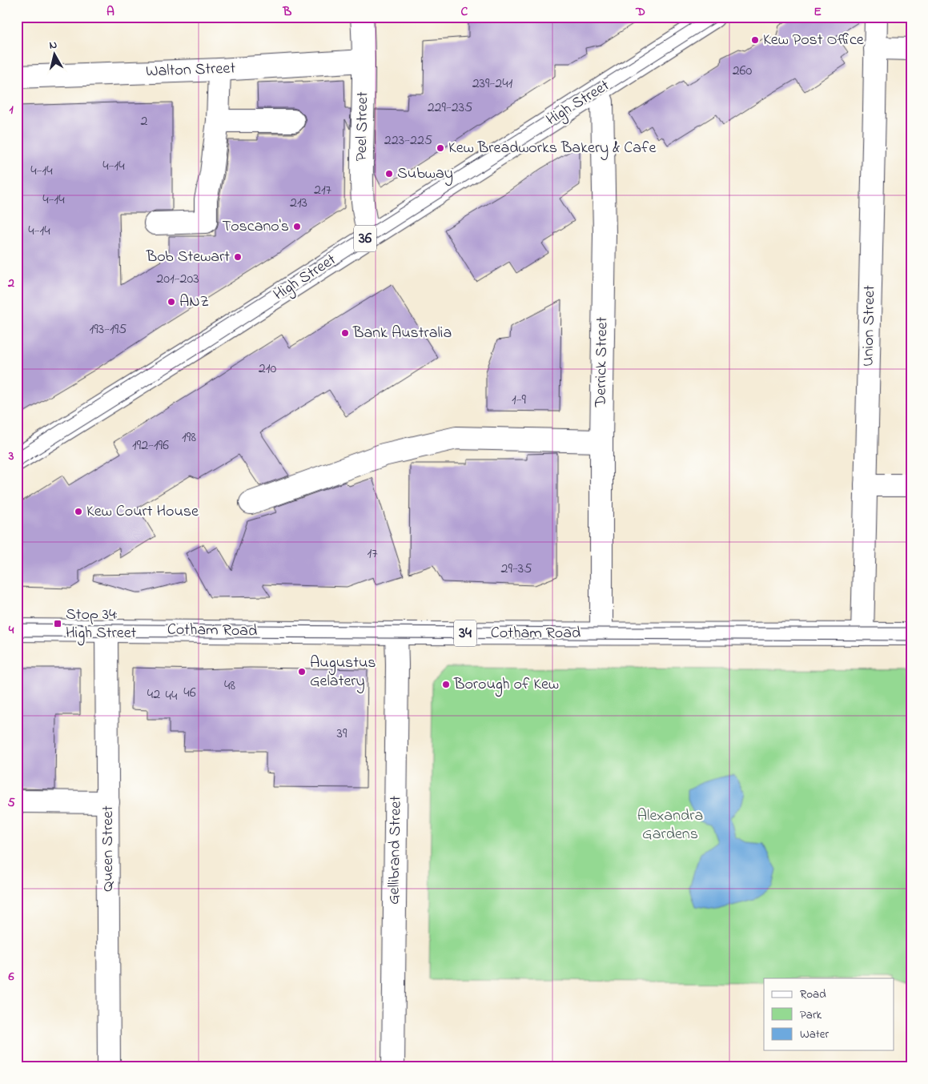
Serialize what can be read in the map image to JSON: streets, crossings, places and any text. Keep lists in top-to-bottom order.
{
  "streets": {
    "street": [
      "Walton Street",
      "High Street",
      "Peel Street",
      "36",
      "Union Street",
      "Derrick Street",
      "Cotham Road",
      "34",
      "Queen Street",
      "Gellibrand Street"
    ]
  },
  "crossings": [
    ["Walton Street", "Peel Street"],
    ["High Street", "Peel Street"],
    ["High Street", "Derrick Street"],
    ["Union Street", "Cotham Road"],
    ["Derrick Street", "Cotham Road"],
    ["Cotham Road", "Queen Street"],
    ["Cotham Road", "Gellibrand Street"]
  ],
  "parks": ["Alexandra Gardens"],
  "places": {
    "other": [
      "Kew Post Office",
      "Kew Breadworks Bakery & Cafe",
      "Subway",
      "Toscano's",
      "Bob Stewart",
      "ANZ",
      "Bank Australia",
      "Kew Court House",
      "Augustus Gelatery",
      "Borough of Kew"
    ],
    "transit": ["Stop 34: High Street"]
  },
  "house_numbers": [
    "260",
    "239-241",
    "229-235",
    "2",
    "223-225",
    "4-14",
    "4-14",
    "217",
    "4-14",
    "213",
    "4-14",
    "201-203",
    "193-195",
    "210",
    "1-9",
    "198",
    "192-196",
    "17",
    "29-35",
    "48",
    "46",
    "42",
    "44",
    "39"
  ],
  "legend": ["Road", "Park", "Water"],
  "north": "top",
  "grid": {
    "columns": [
      "A",
      "B",
      "C",
      "D",
      "E"
    ],
    "rows": [
      "1",
      "2",
      "3",
      "4",
      "5",
      "6"
    ]
  }
}
